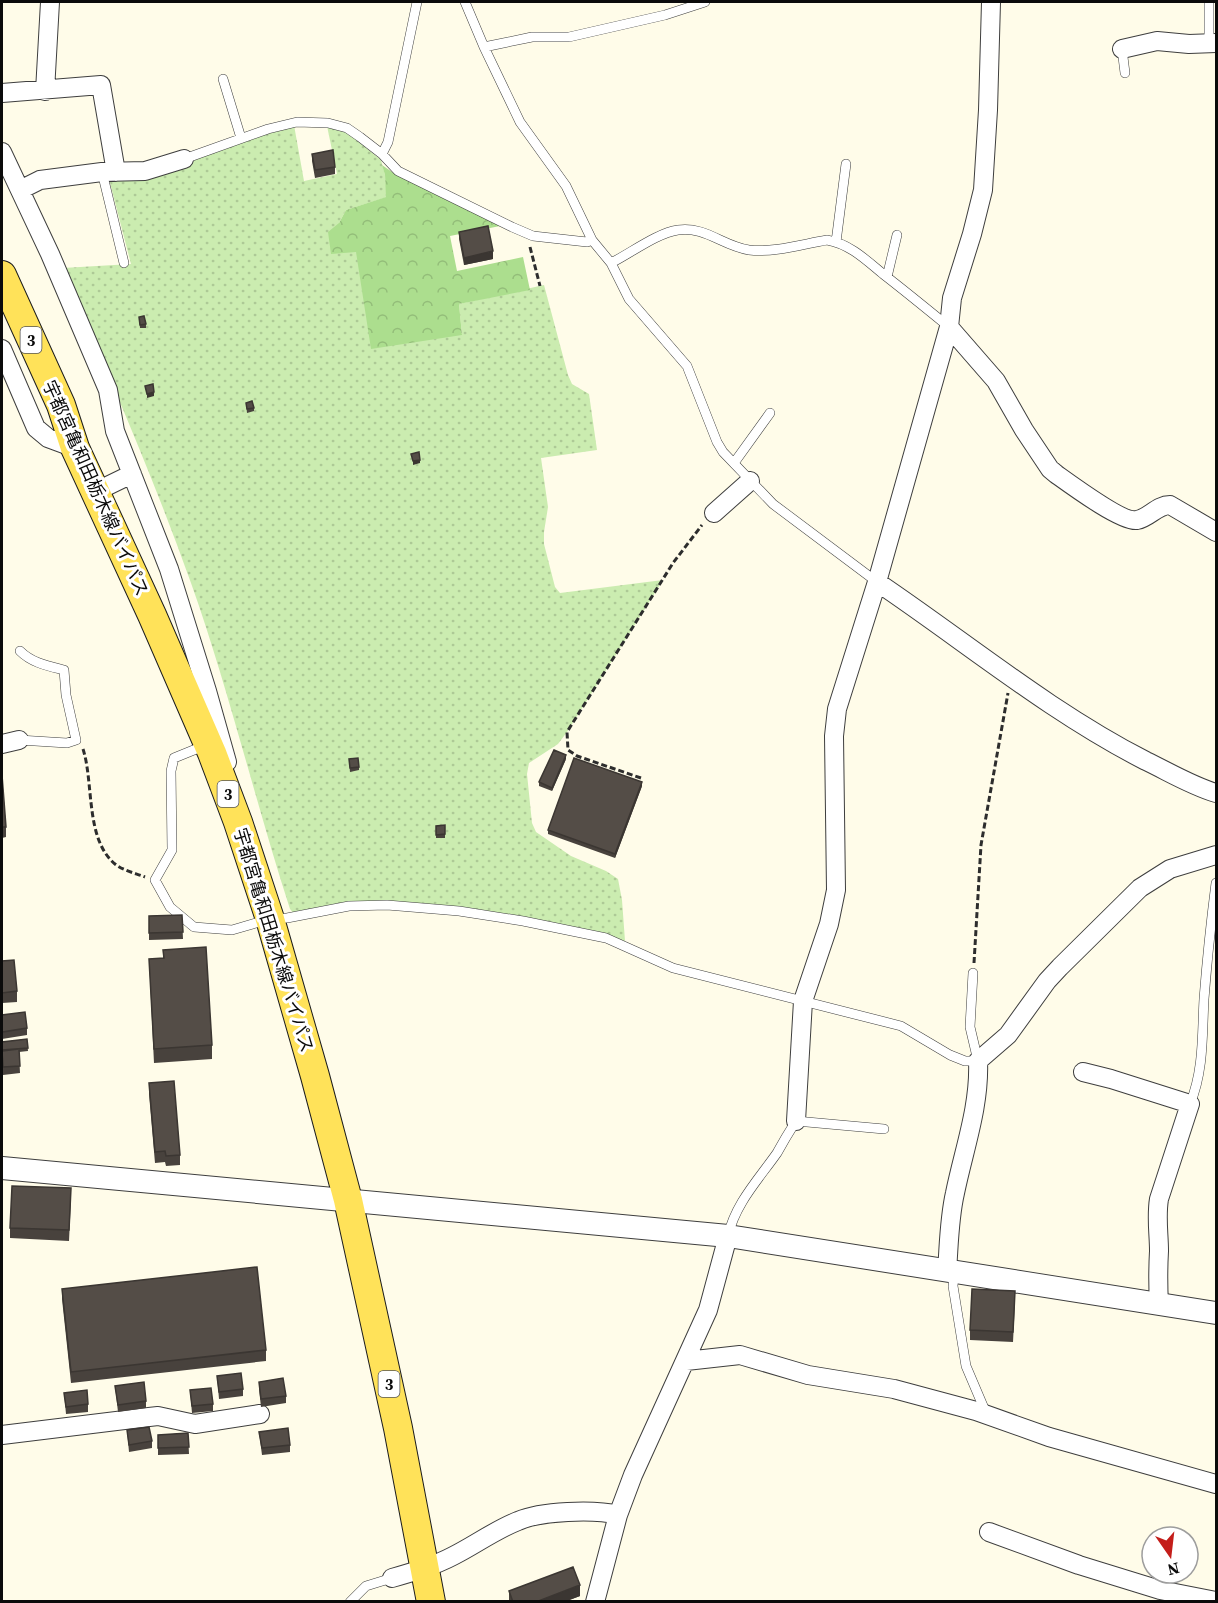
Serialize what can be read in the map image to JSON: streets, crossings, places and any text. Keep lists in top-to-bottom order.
{
  "streets": {
    "main road": ["3", "宇都宮亀和田栃木線バイパス"]
  },
  "north": "bottom"
}
